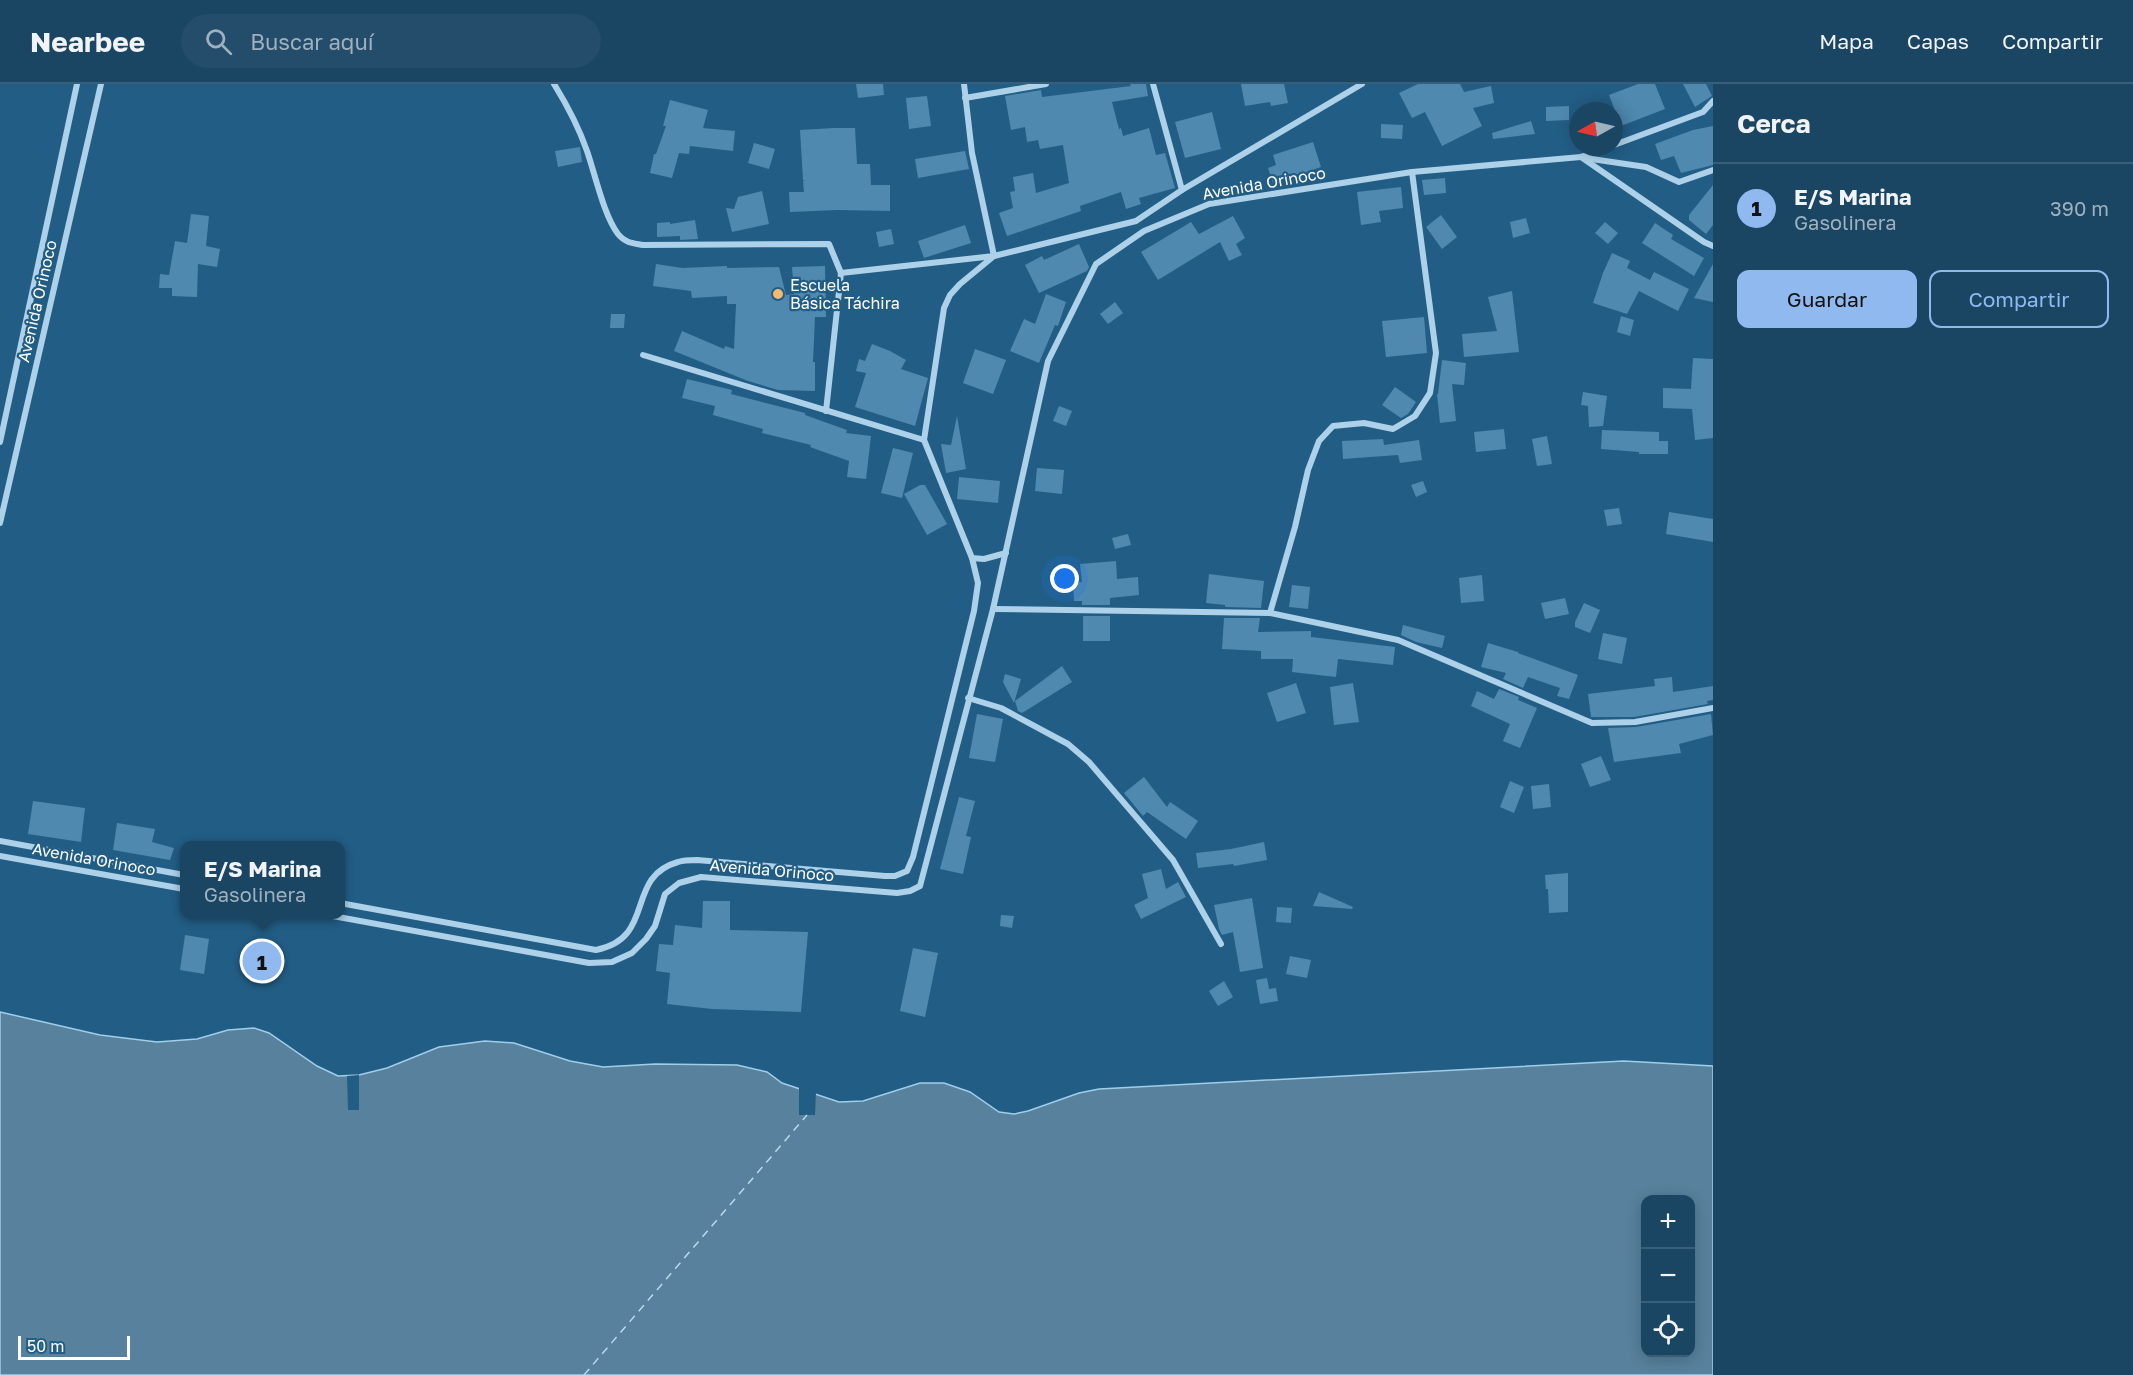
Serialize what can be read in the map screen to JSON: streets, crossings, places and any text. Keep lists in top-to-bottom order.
{
  "streets": {
    "street": ["Avenida Orinoco"]
  },
  "places": ["Escuela Básica Táchira"],
  "scale_bar": "50 m",
  "north": "left",
  "page": {
    "header": "Nearbee",
    "search": "Buscar aquí",
    "nav": ["Mapa", "Capas", "Compartir"],
    "heading": "Cerca",
    "list": [
      {
        "mark": "1",
        "name": "E/S Marina",
        "note": "Gasolinera",
        "value": "390 m"
      }
    ],
    "buttons": ["Guardar", "Compartir"],
    "popup": ["E/S Marina", "Gasolinera"],
    "pins": "1",
    "map_buttons": ["+", "−"],
    "scale": "50 m"
  }
}
